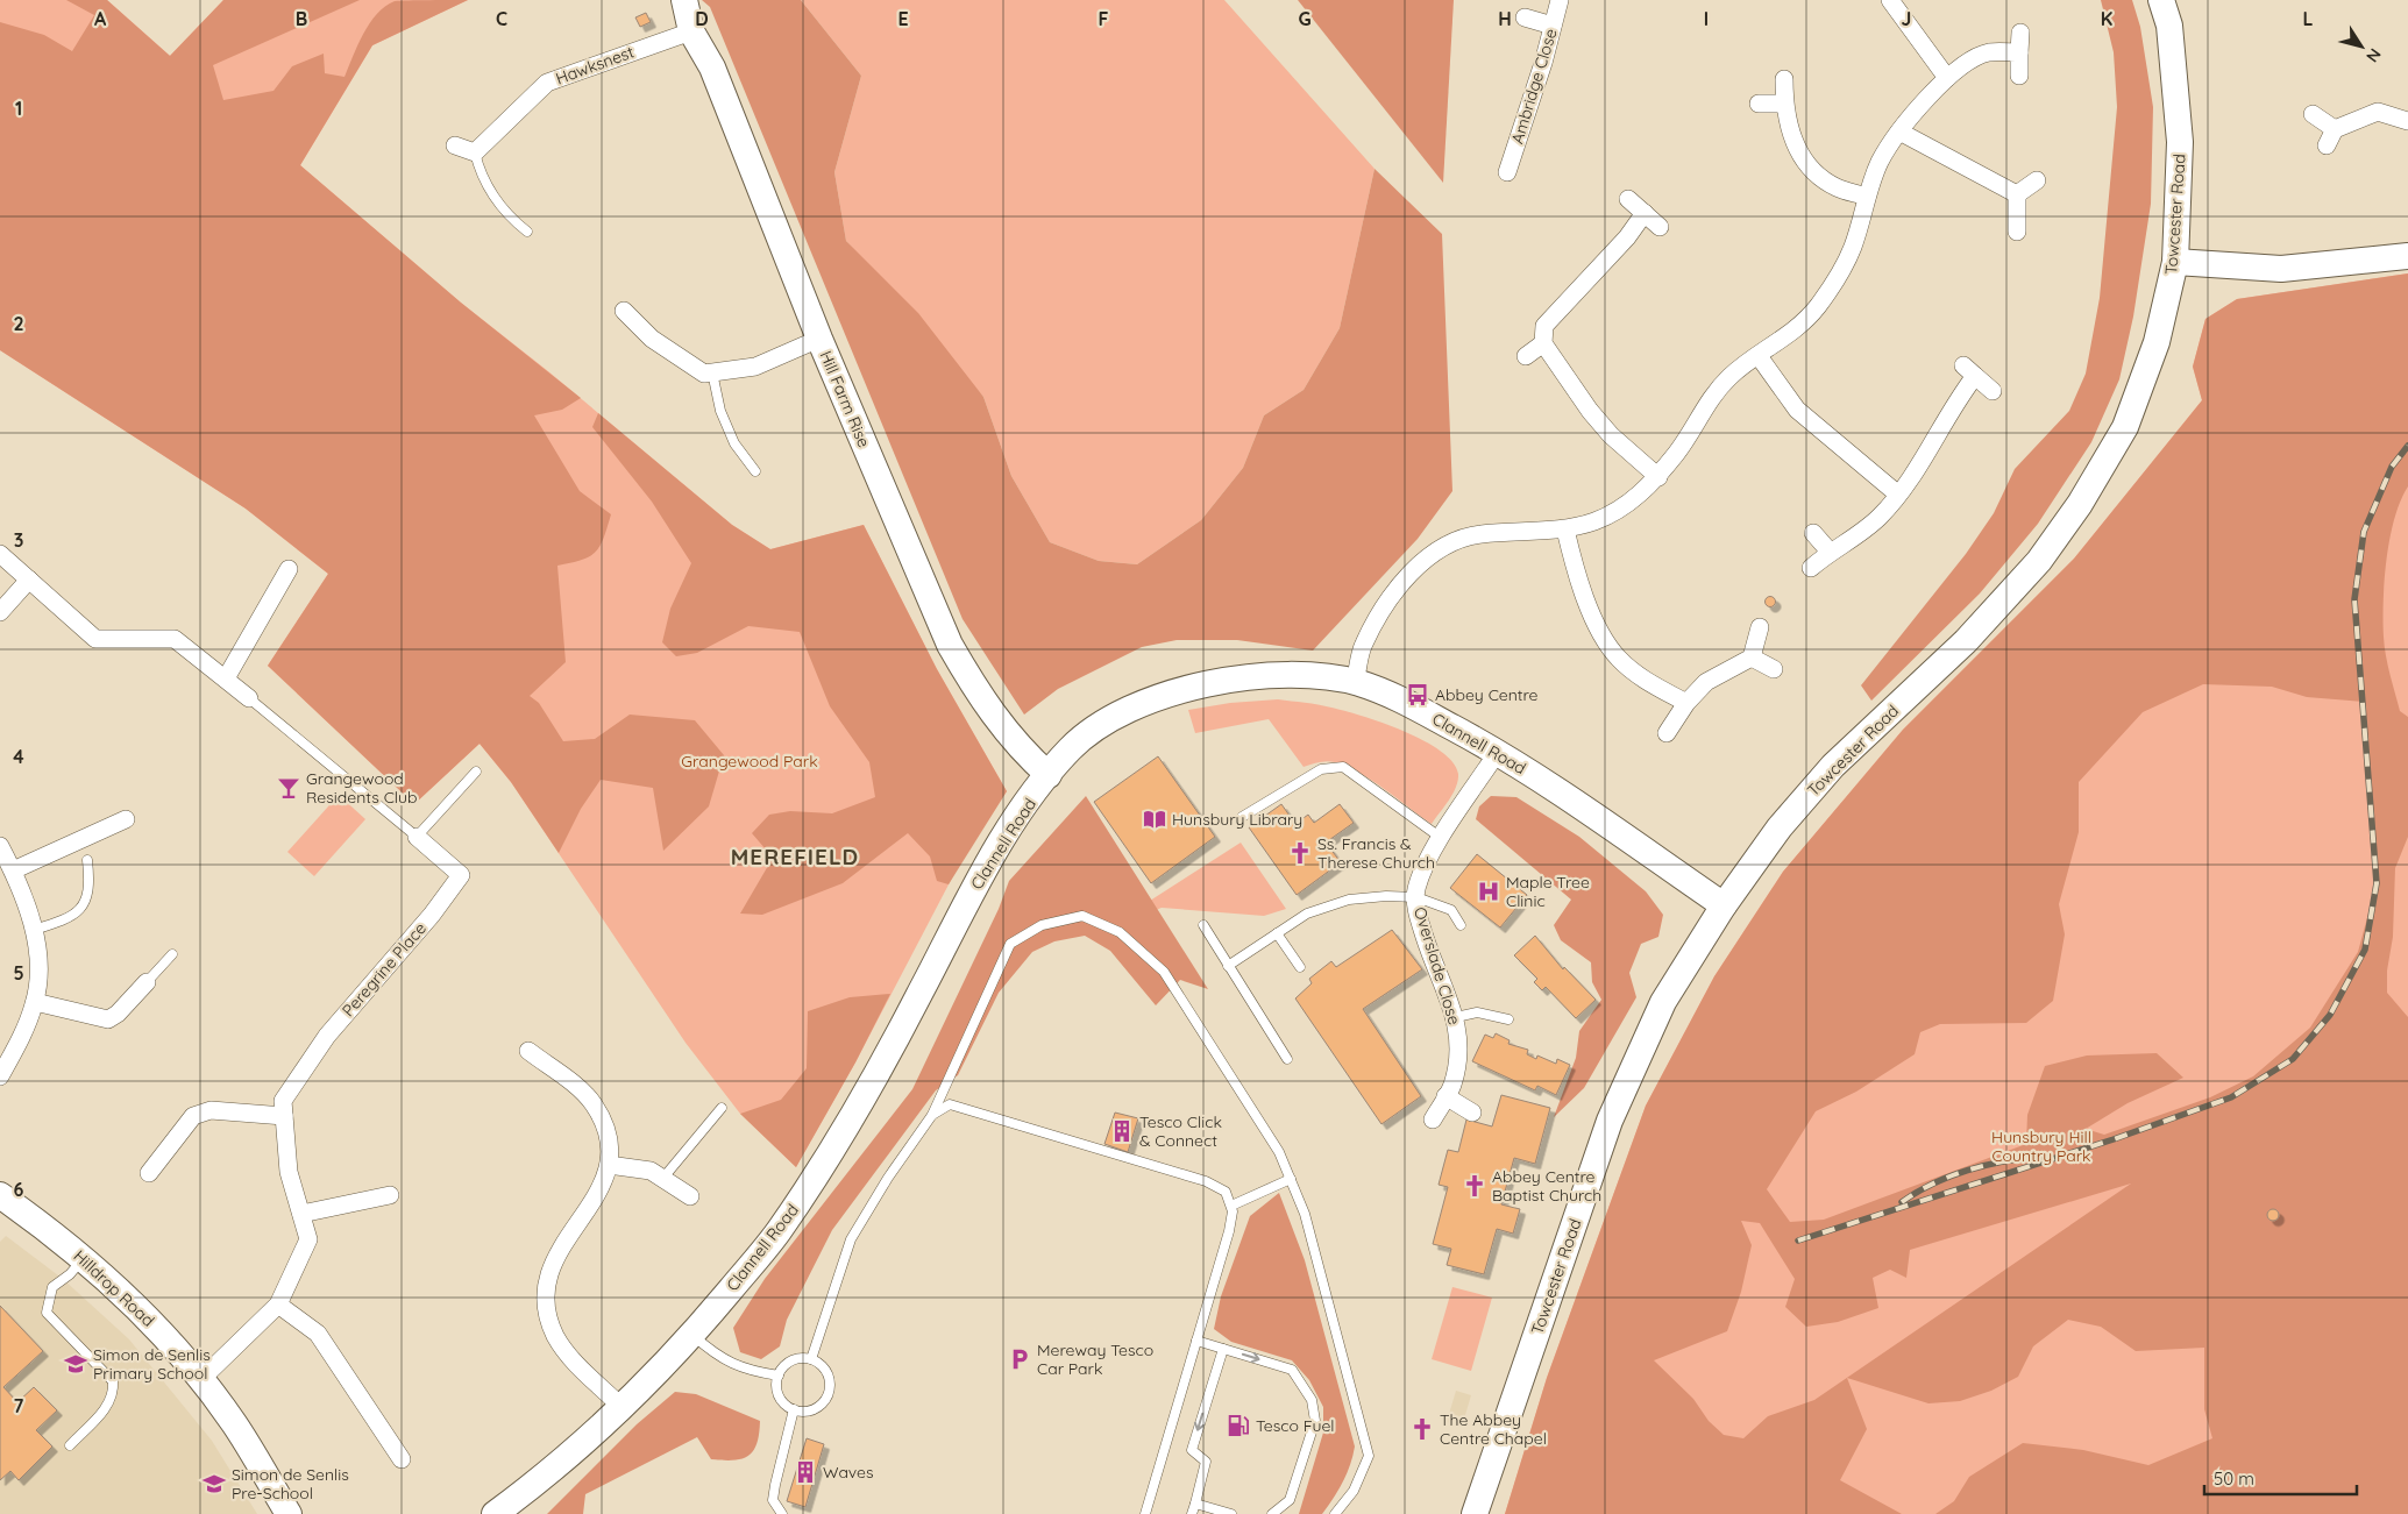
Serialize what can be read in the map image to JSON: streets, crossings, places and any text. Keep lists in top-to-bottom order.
{
  "streets": {
    "street": [
      "Hawksnest",
      "Ambridge Close",
      "Towcester Road",
      "Hill Farm Rise",
      "Clannell Road",
      "Overslade Close",
      "Peregrine Place",
      "Hilldrop Road"
    ]
  },
  "crossings": [
    ["Hawksnest", "Hill Farm Rise"],
    ["Towcester Road", "Clannell Road"],
    ["Hill Farm Rise", "Clannell Road"],
    ["Clannell Road", "Overslade Close"],
    ["Peregrine Place", "Hilldrop Road"]
  ],
  "districts": ["MEREFIELD"],
  "parks": ["Grangewood Park", "Hunsbury Hill Country Park"],
  "places": {
    "bus stop": ["Abbey Centre"],
    "bar": ["Grangewood Residents Club"],
    "library": ["Hunsbury Library"],
    "church": ["Ss. Francis & Therese Church", "Abbey Centre Baptist Church", "The Abbey Centre Chapel"],
    "hospital": ["Maple Tree Clinic"],
    "building": ["Tesco Click & Connect", "Waves"],
    "parking": ["Mereway Tesco Car Park"],
    "school or university": ["Simon de Senlis Primary School", "Simon de Senlis Pre-School"],
    "fuel station": ["Tesco Fuel"]
  },
  "scale_bar": "50 m",
  "north": "bottom right",
  "grid": {
    "columns": [
      "A",
      "B",
      "C",
      "D",
      "E",
      "F",
      "G",
      "H",
      "I",
      "J",
      "K",
      "L"
    ],
    "rows": [
      "1",
      "2",
      "3",
      "4",
      "5",
      "6",
      "7"
    ]
  }
}
